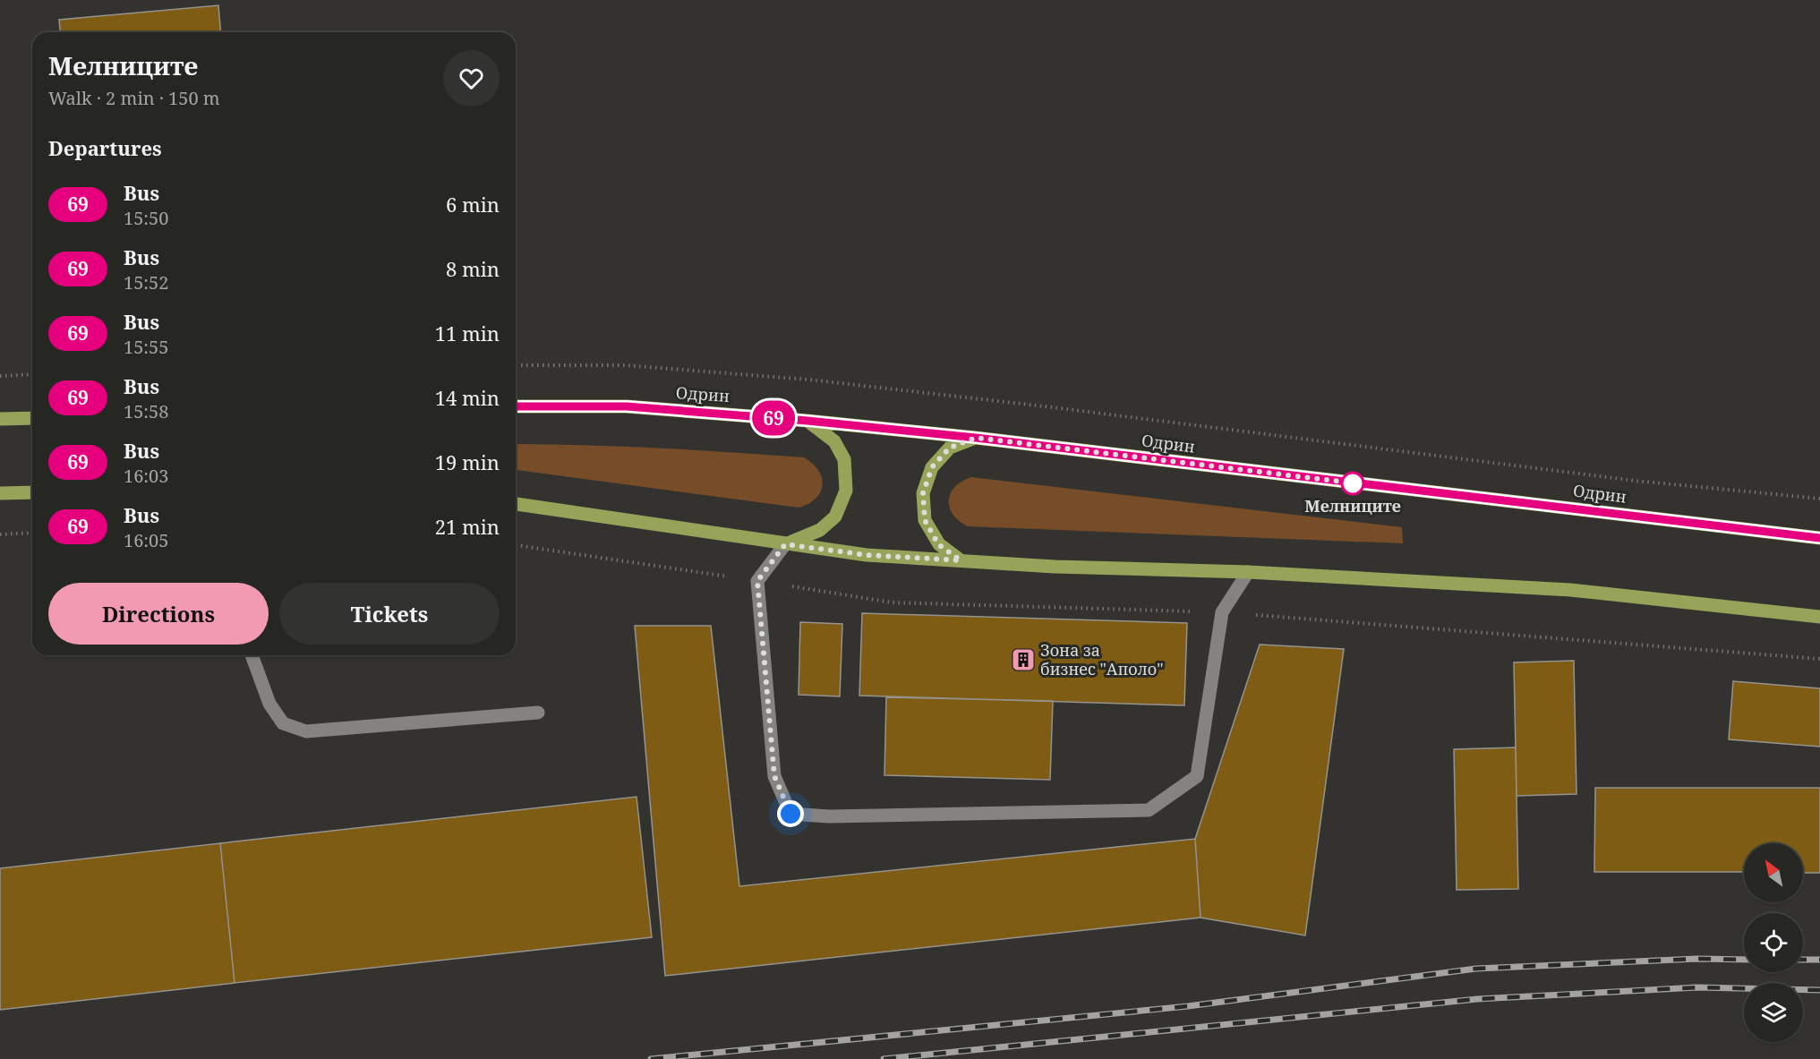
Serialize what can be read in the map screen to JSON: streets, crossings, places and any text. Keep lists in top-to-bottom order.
{
  "streets": {
    "main road": ["Одрин"]
  },
  "places": {
    "other": ["Мелниците"],
    "building": ["Зона за бизнес \"Aполо\""]
  },
  "lines": ["bus line 69"],
  "north": "top left",
  "page": {
    "on_map": "69",
    "heading": [
      ["Мелниците", "Walk · 2 min · 150 m"],
      "Departures"
    ],
    "list": [
      {
        "mark": "69",
        "name": "Bus",
        "note": "15:50",
        "value": "6 min"
      },
      {
        "mark": "69",
        "name": "Bus",
        "note": "15:52",
        "value": "8 min"
      },
      {
        "mark": "69",
        "name": "Bus",
        "note": "15:55",
        "value": "11 min"
      },
      {
        "mark": "69",
        "name": "Bus",
        "note": "15:58",
        "value": "14 min"
      },
      {
        "mark": "69",
        "name": "Bus",
        "note": "16:03",
        "value": "19 min"
      },
      {
        "mark": "69",
        "name": "Bus",
        "note": "16:05",
        "value": "21 min"
      }
    ],
    "buttons": ["Directions", "Tickets"]
  }
}
